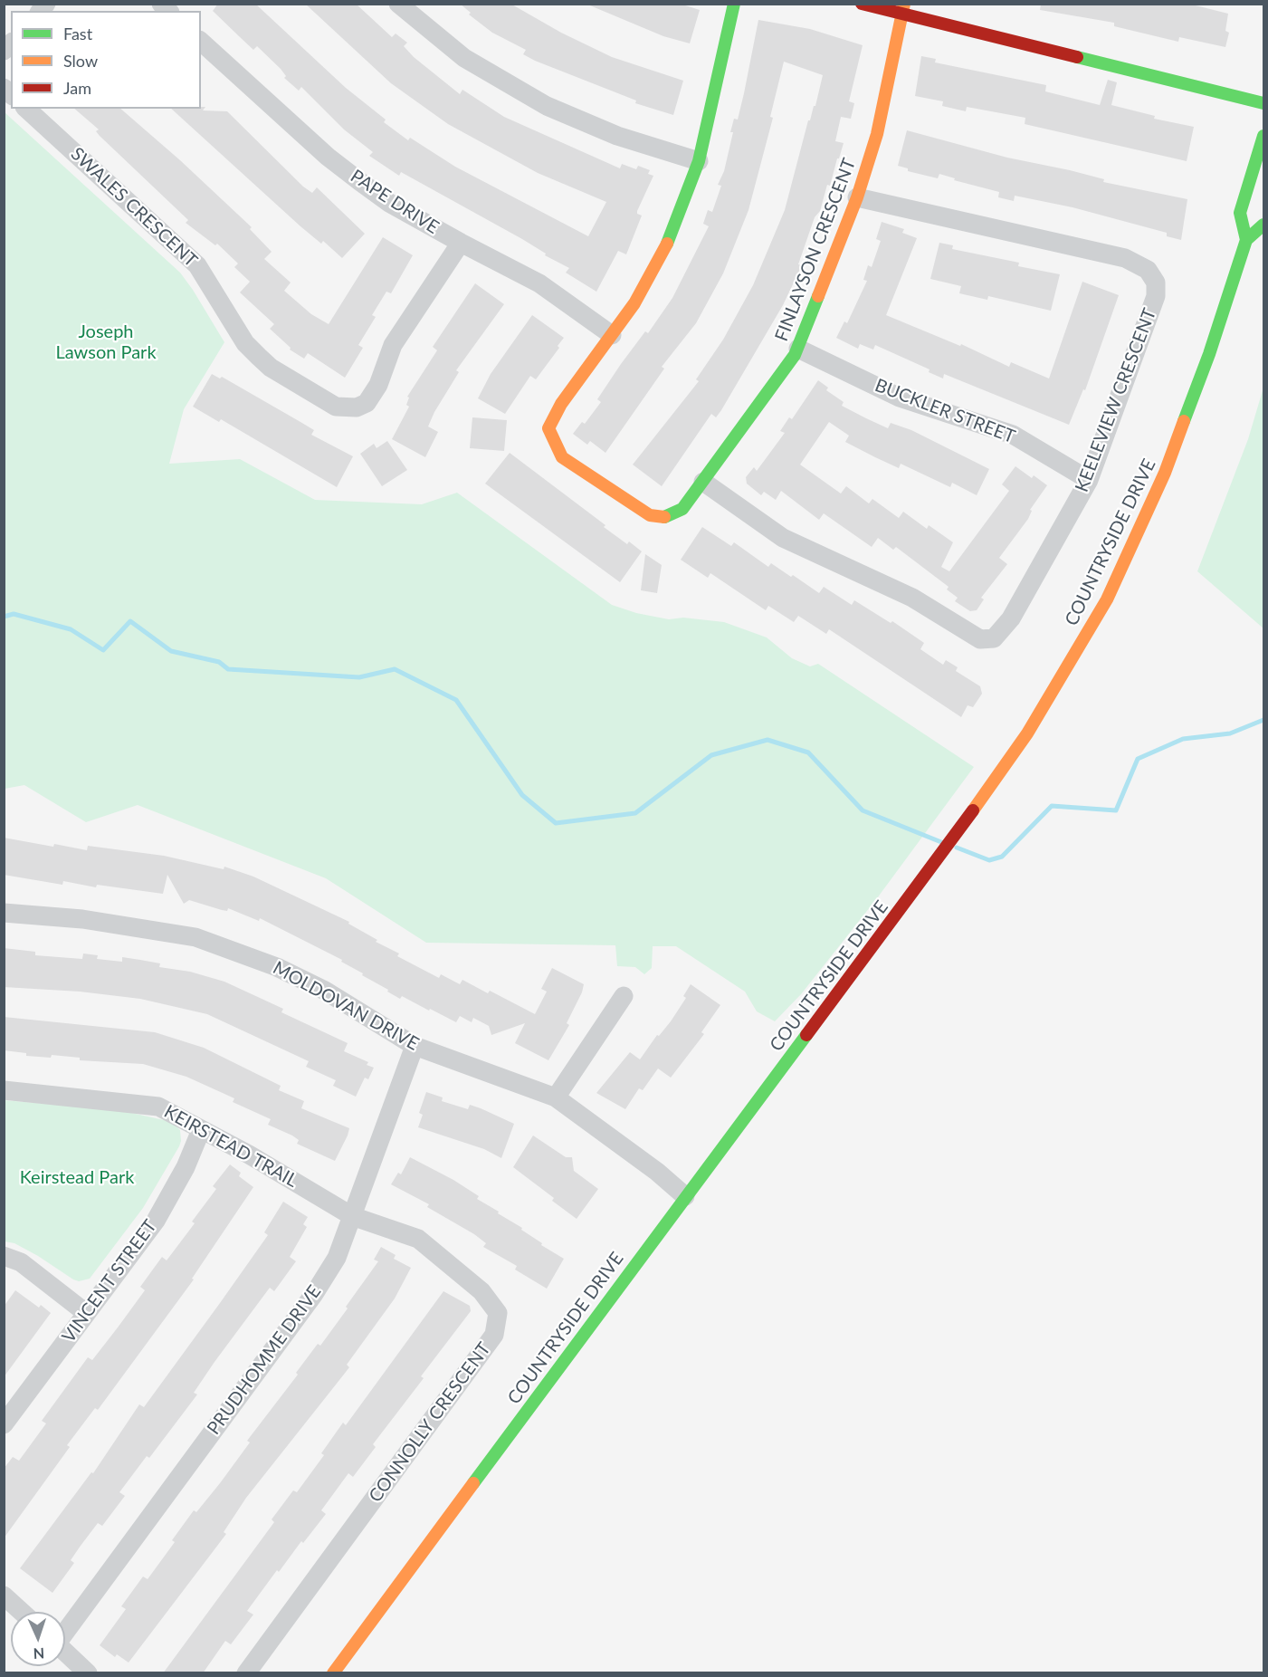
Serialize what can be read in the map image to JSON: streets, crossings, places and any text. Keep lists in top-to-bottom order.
{
  "streets": {
    "main road": ["FINLAYSON CRESCENT", "COUNTRYSIDE DRIVE"],
    "street": [
      "PAPE DRIVE",
      "SWALES CRESCENT",
      "KEELEVIEW CRESCENT",
      "BUCKLER STREET",
      "MOLDOVAN DRIVE",
      "KEIRSTEAD TRAIL",
      "VINCENT STREET",
      "PRUDHOMME DRIVE",
      "CONNOLLY CRESCENT"
    ]
  },
  "crossings": [
    ["PAPE DRIVE", "SWALES CRESCENT"],
    ["PAPE DRIVE", "FINLAYSON CRESCENT"],
    ["FINLAYSON CRESCENT", "KEELEVIEW CRESCENT"],
    ["FINLAYSON CRESCENT", "BUCKLER STREET"],
    ["KEELEVIEW CRESCENT", "BUCKLER STREET"],
    ["COUNTRYSIDE DRIVE", "MOLDOVAN DRIVE"],
    ["MOLDOVAN DRIVE", "PRUDHOMME DRIVE"],
    ["KEIRSTEAD TRAIL", "VINCENT STREET"],
    ["KEIRSTEAD TRAIL", "PRUDHOMME DRIVE"],
    ["KEIRSTEAD TRAIL", "CONNOLLY CRESCENT"],
    ["PRUDHOMME DRIVE", "CONNOLLY CRESCENT"]
  ],
  "parks": ["Joseph Lawson Park", "Keirstead Park"],
  "legend": ["Fast", "Slow", "Jam"],
  "north": "bottom"
}
